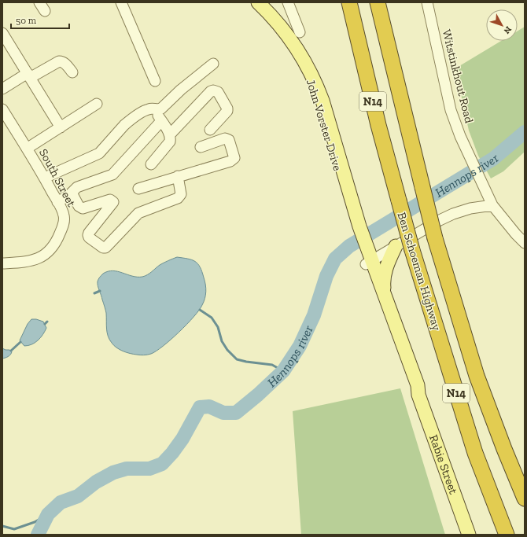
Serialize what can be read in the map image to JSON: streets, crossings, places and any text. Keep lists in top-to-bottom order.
{
  "streets": {
    "highway": ["N14", "Ben Schoeman Highway"],
    "main road": ["John Vorster Drive", "Rabie Street"],
    "street": ["Witstinkhout Road", "South Street"]
  },
  "crossings": [
    ["John Vorster Drive", "Rabie Street"]
  ],
  "water": ["Hennops river"],
  "scale_bar": "50 m",
  "north": "bottom right"
}
